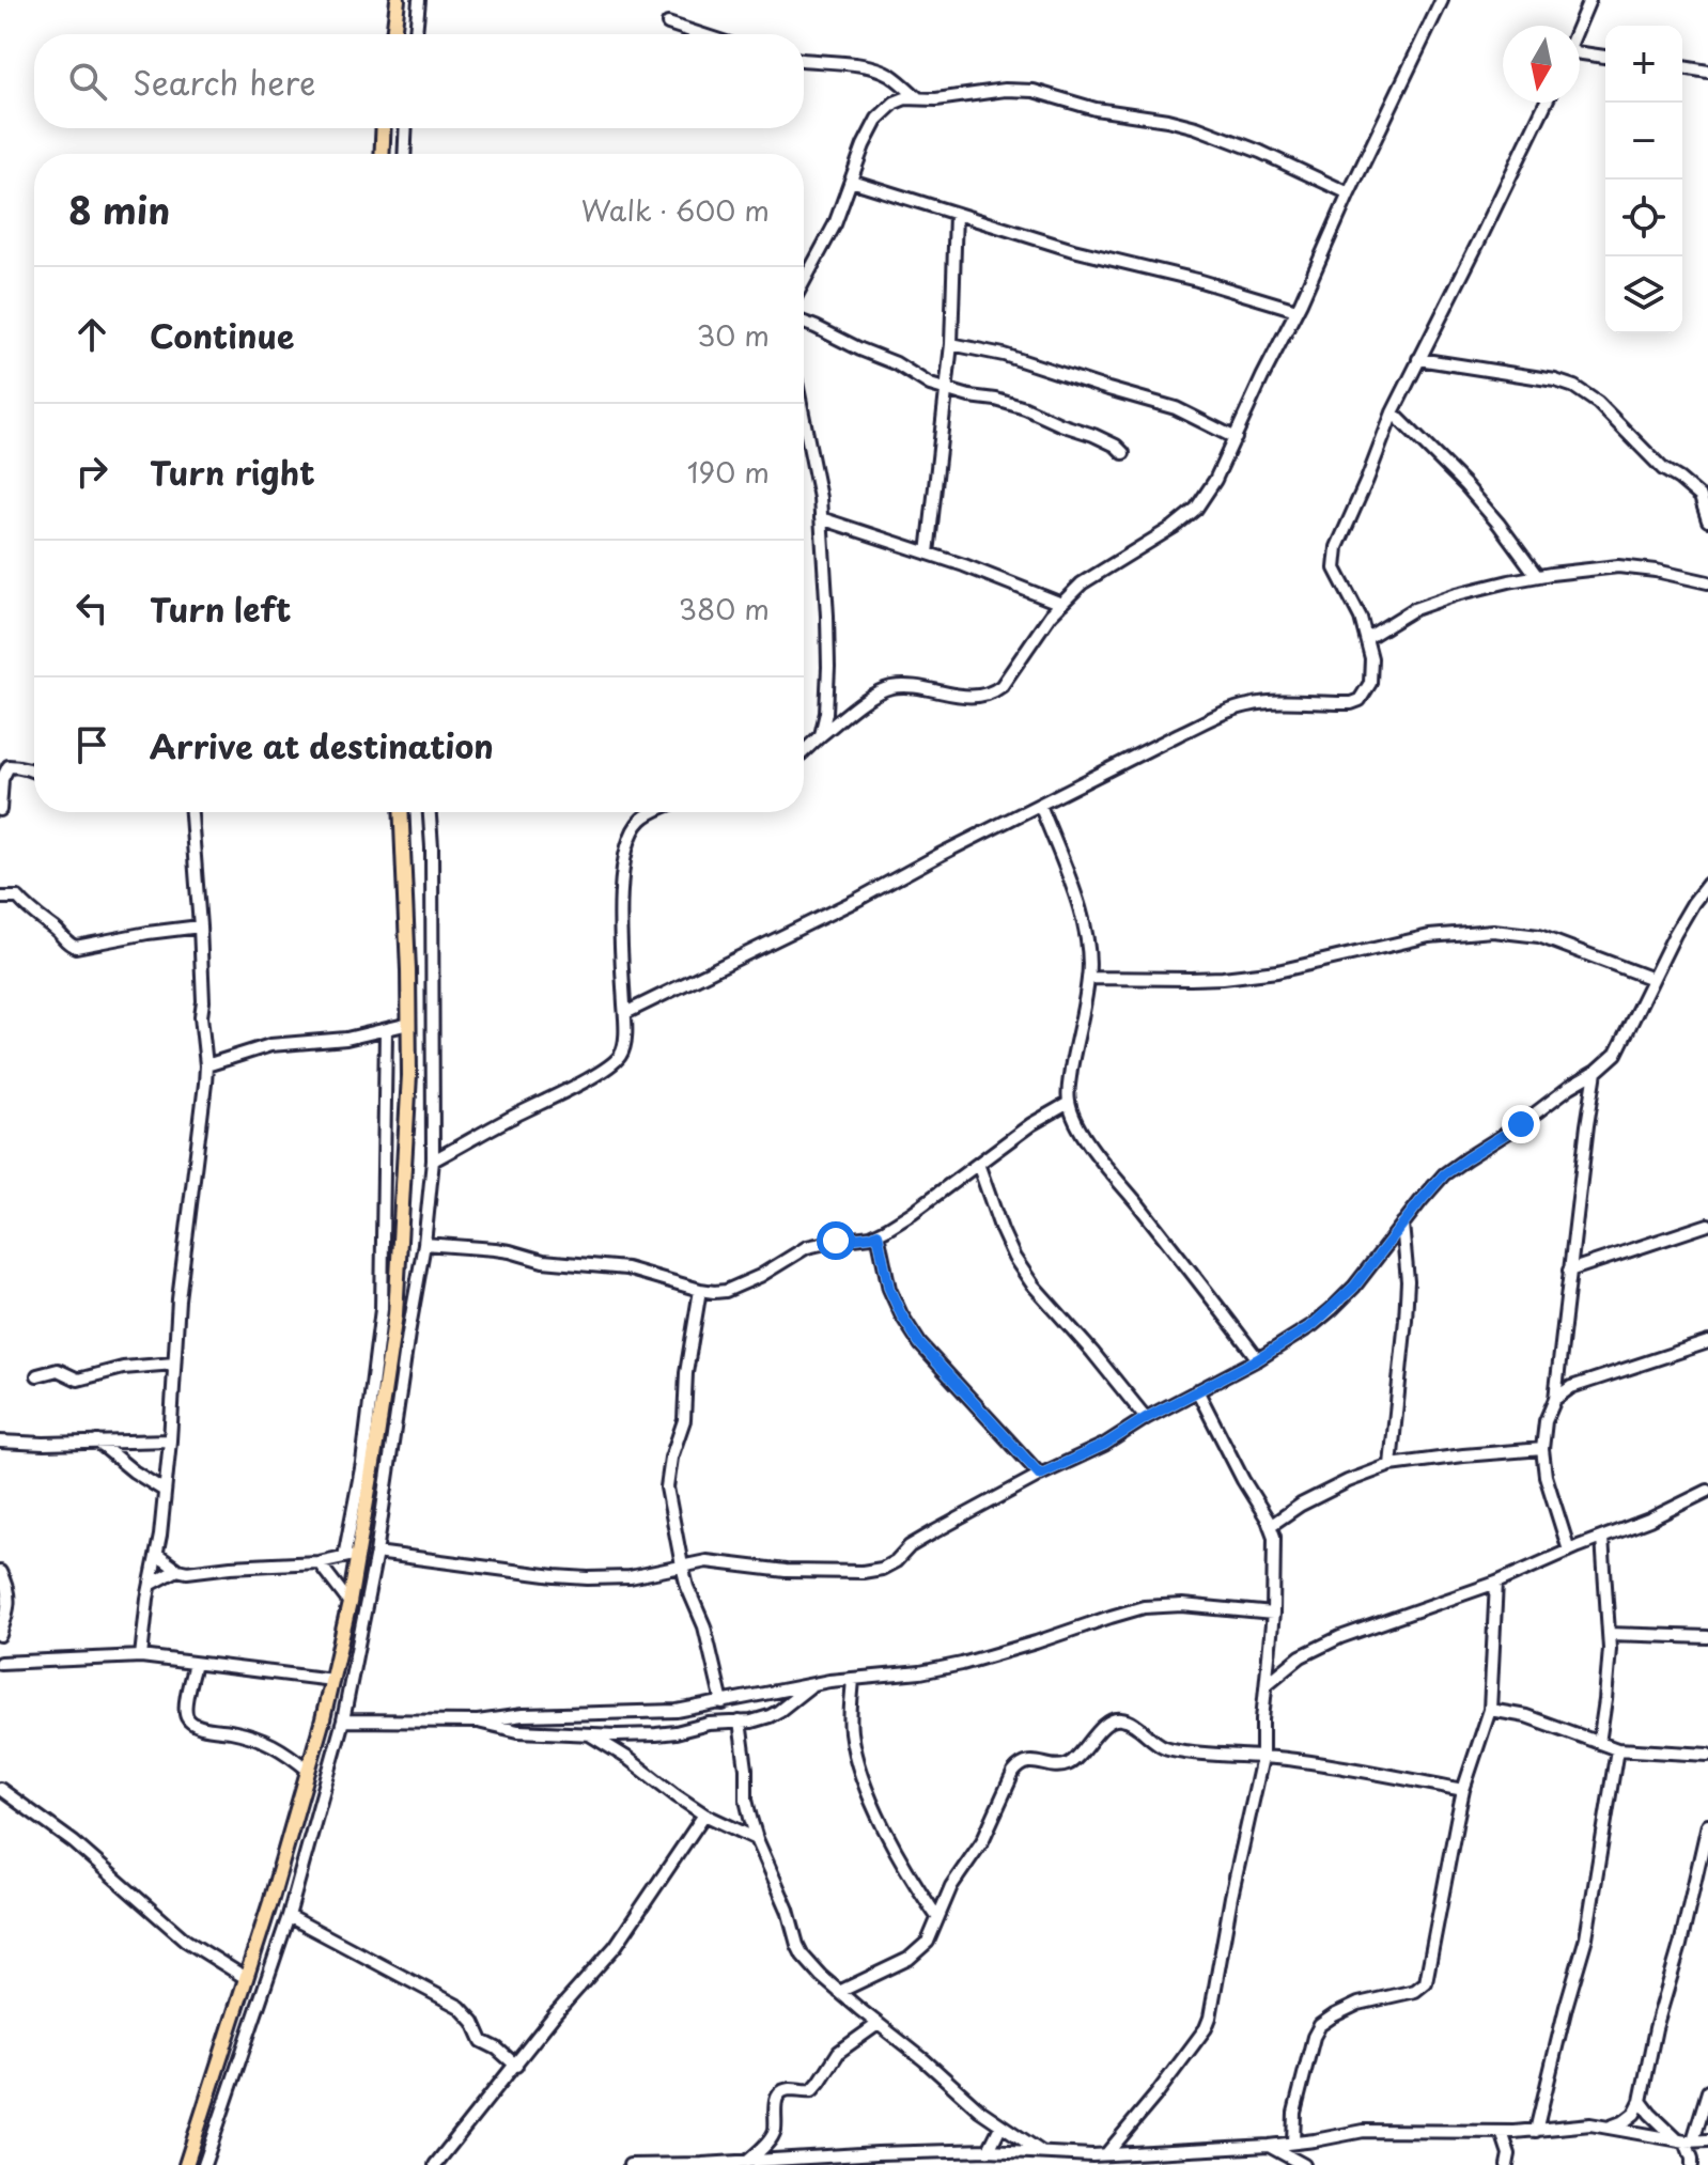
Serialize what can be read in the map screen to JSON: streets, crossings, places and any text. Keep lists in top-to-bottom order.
{
  "north": "bottom",
  "page": {
    "map_buttons": ["+", "−"],
    "search": "Search here",
    "heading": ["8 min", "Walk · 600 m"],
    "list": [
      ["Continue", "30 m"],
      ["Turn right", "190 m"],
      ["Turn left", "380 m"],
      "Arrive at destination"
    ]
  }
}
